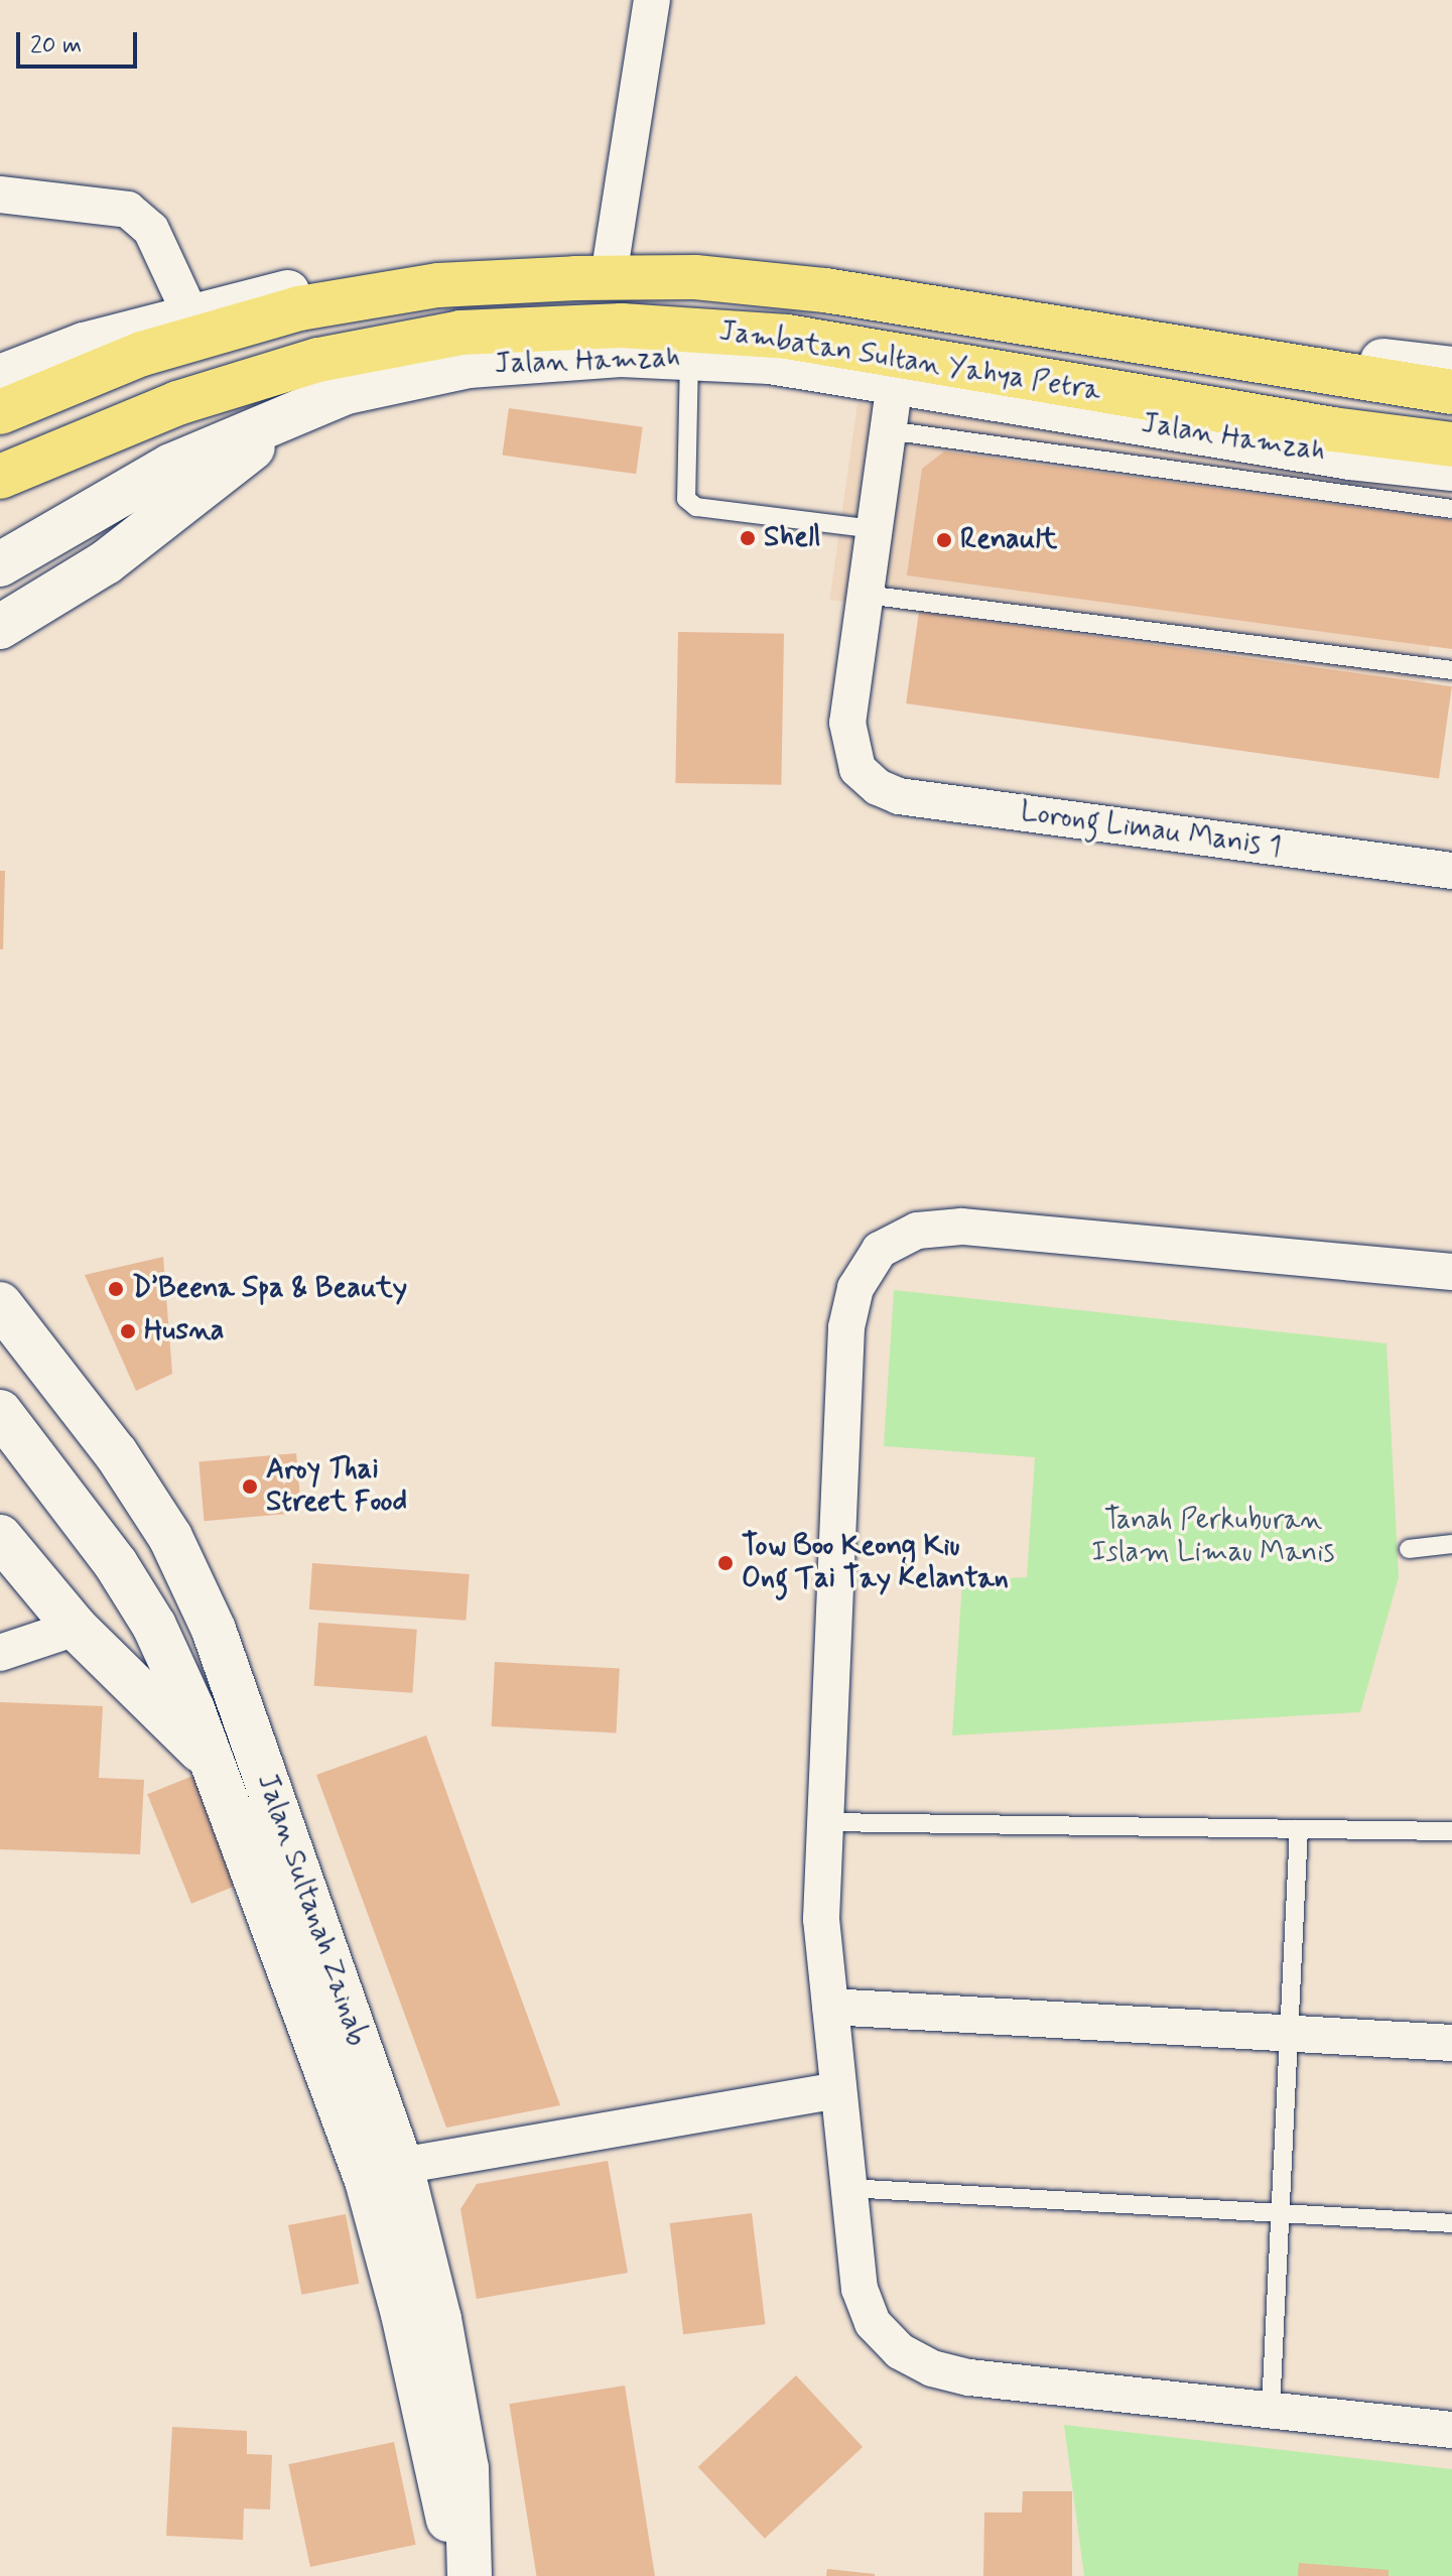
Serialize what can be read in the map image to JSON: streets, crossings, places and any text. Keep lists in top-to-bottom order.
{
  "streets": {
    "highway": ["Jambatan Sultan Yahya Petra"],
    "main road": ["Jalan Hamzah", "Jalan Sultanah Zainab"],
    "street": ["Lorong Limau Manis 1"]
  },
  "parks": ["Tanah Perkuburan Islam Limau Manis"],
  "places": [
    "Shell",
    "Renault",
    "D’Beena Spa & Beauty",
    "Husna",
    "Aroy Thai Street Food",
    "Tow Boo Keong Kiu Ong Tai Tay Kelantan"
  ],
  "scale_bar": "20 m"
}
